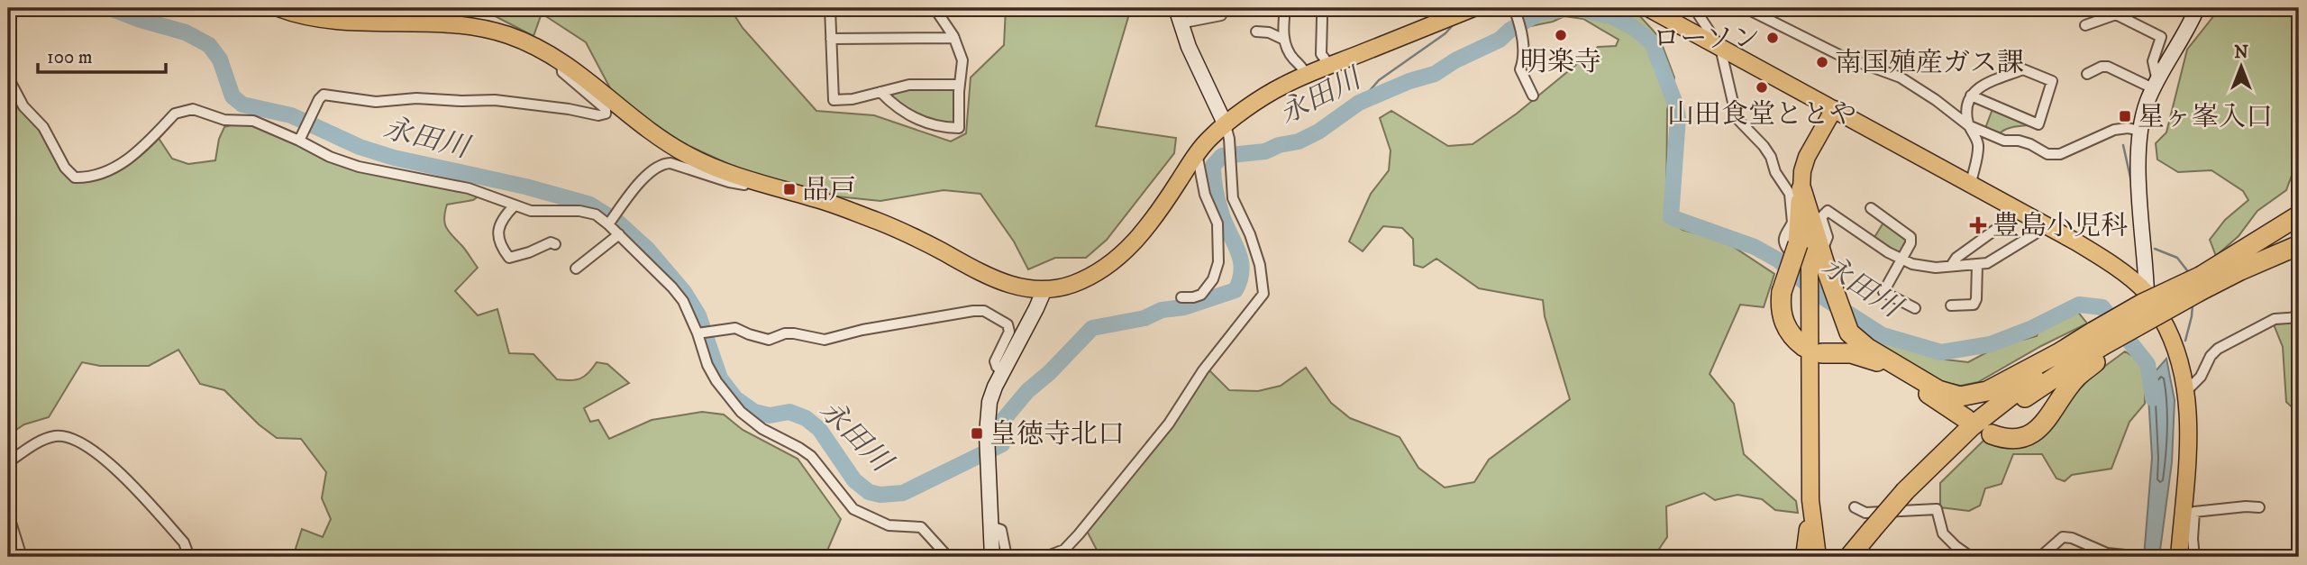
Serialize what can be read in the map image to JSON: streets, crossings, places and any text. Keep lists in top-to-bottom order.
{
  "water": ["永田川"],
  "places": {
    "other": [
      "明楽寺",
      "ローソン",
      "南国殖産ガス課",
      "山田食堂ととや"
    ],
    "transit": ["星ヶ峯入口", "品戸", "皇徳寺北口"],
    "health": ["豊島小児科"]
  },
  "scale_bar": "100 m",
  "north": "top"
}
